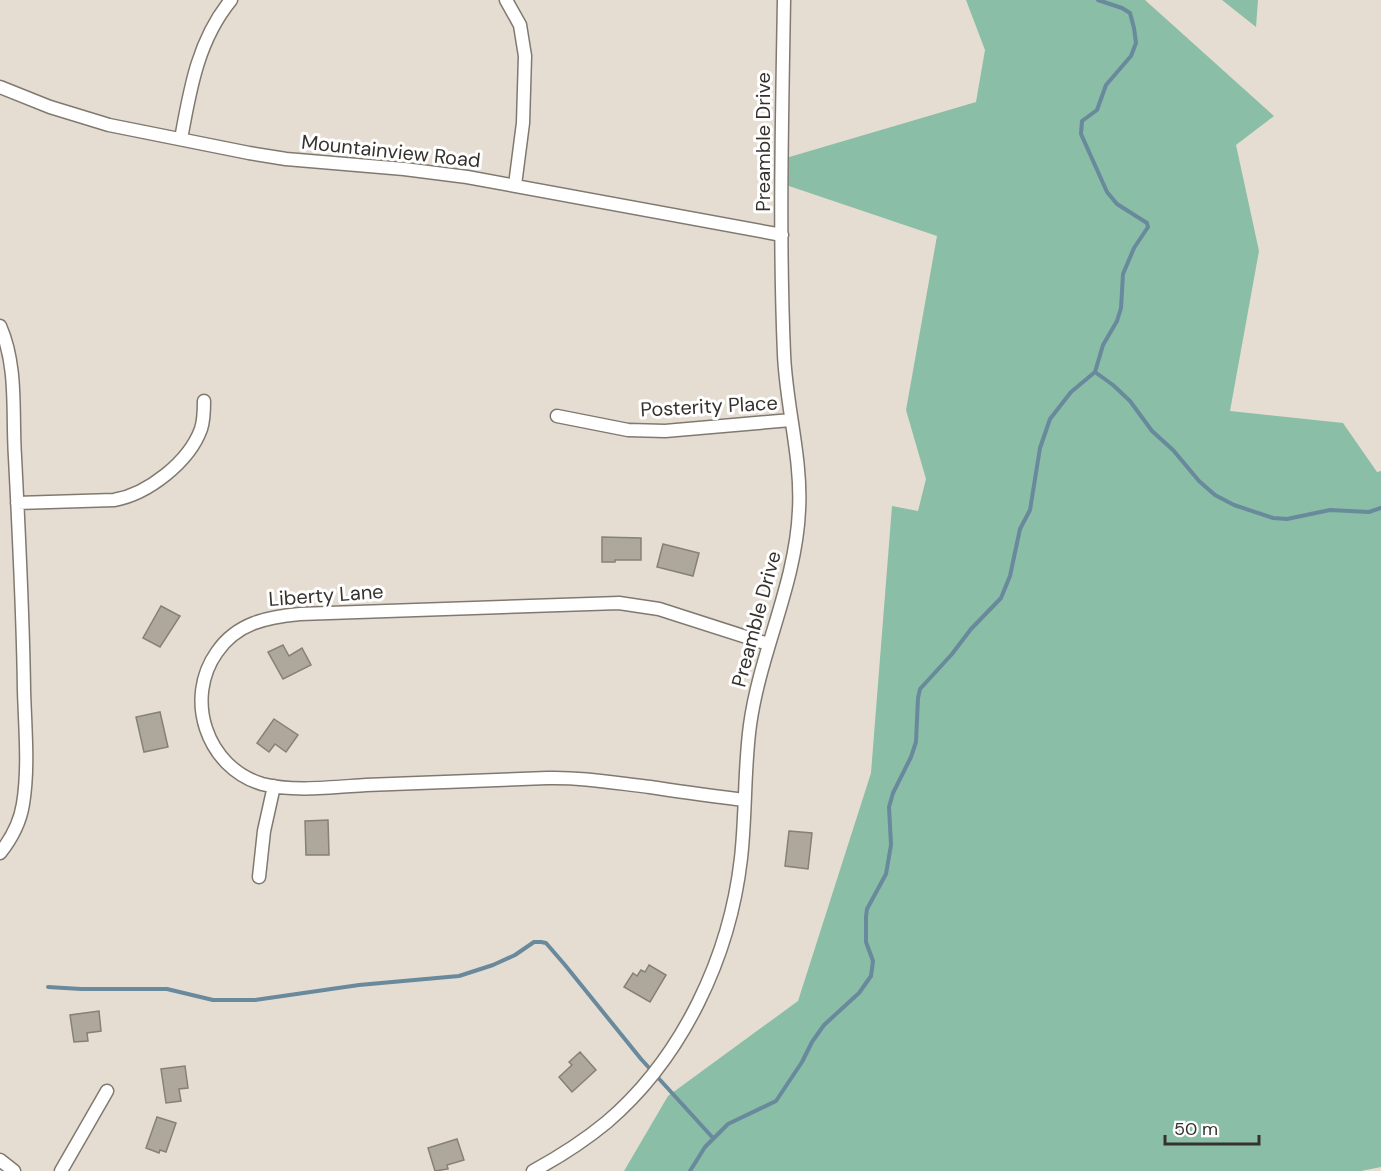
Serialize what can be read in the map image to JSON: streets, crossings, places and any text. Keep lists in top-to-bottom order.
{
  "streets": {
    "street": [
      "Preamble Drive",
      "Mountainview Road",
      "Posterity Place",
      "Liberty Lane"
    ]
  },
  "crossings": [
    ["Preamble Drive", "Mountainview Road"],
    ["Preamble Drive", "Posterity Place"],
    ["Preamble Drive", "Liberty Lane"]
  ],
  "scale_bar": "50 m"
}
